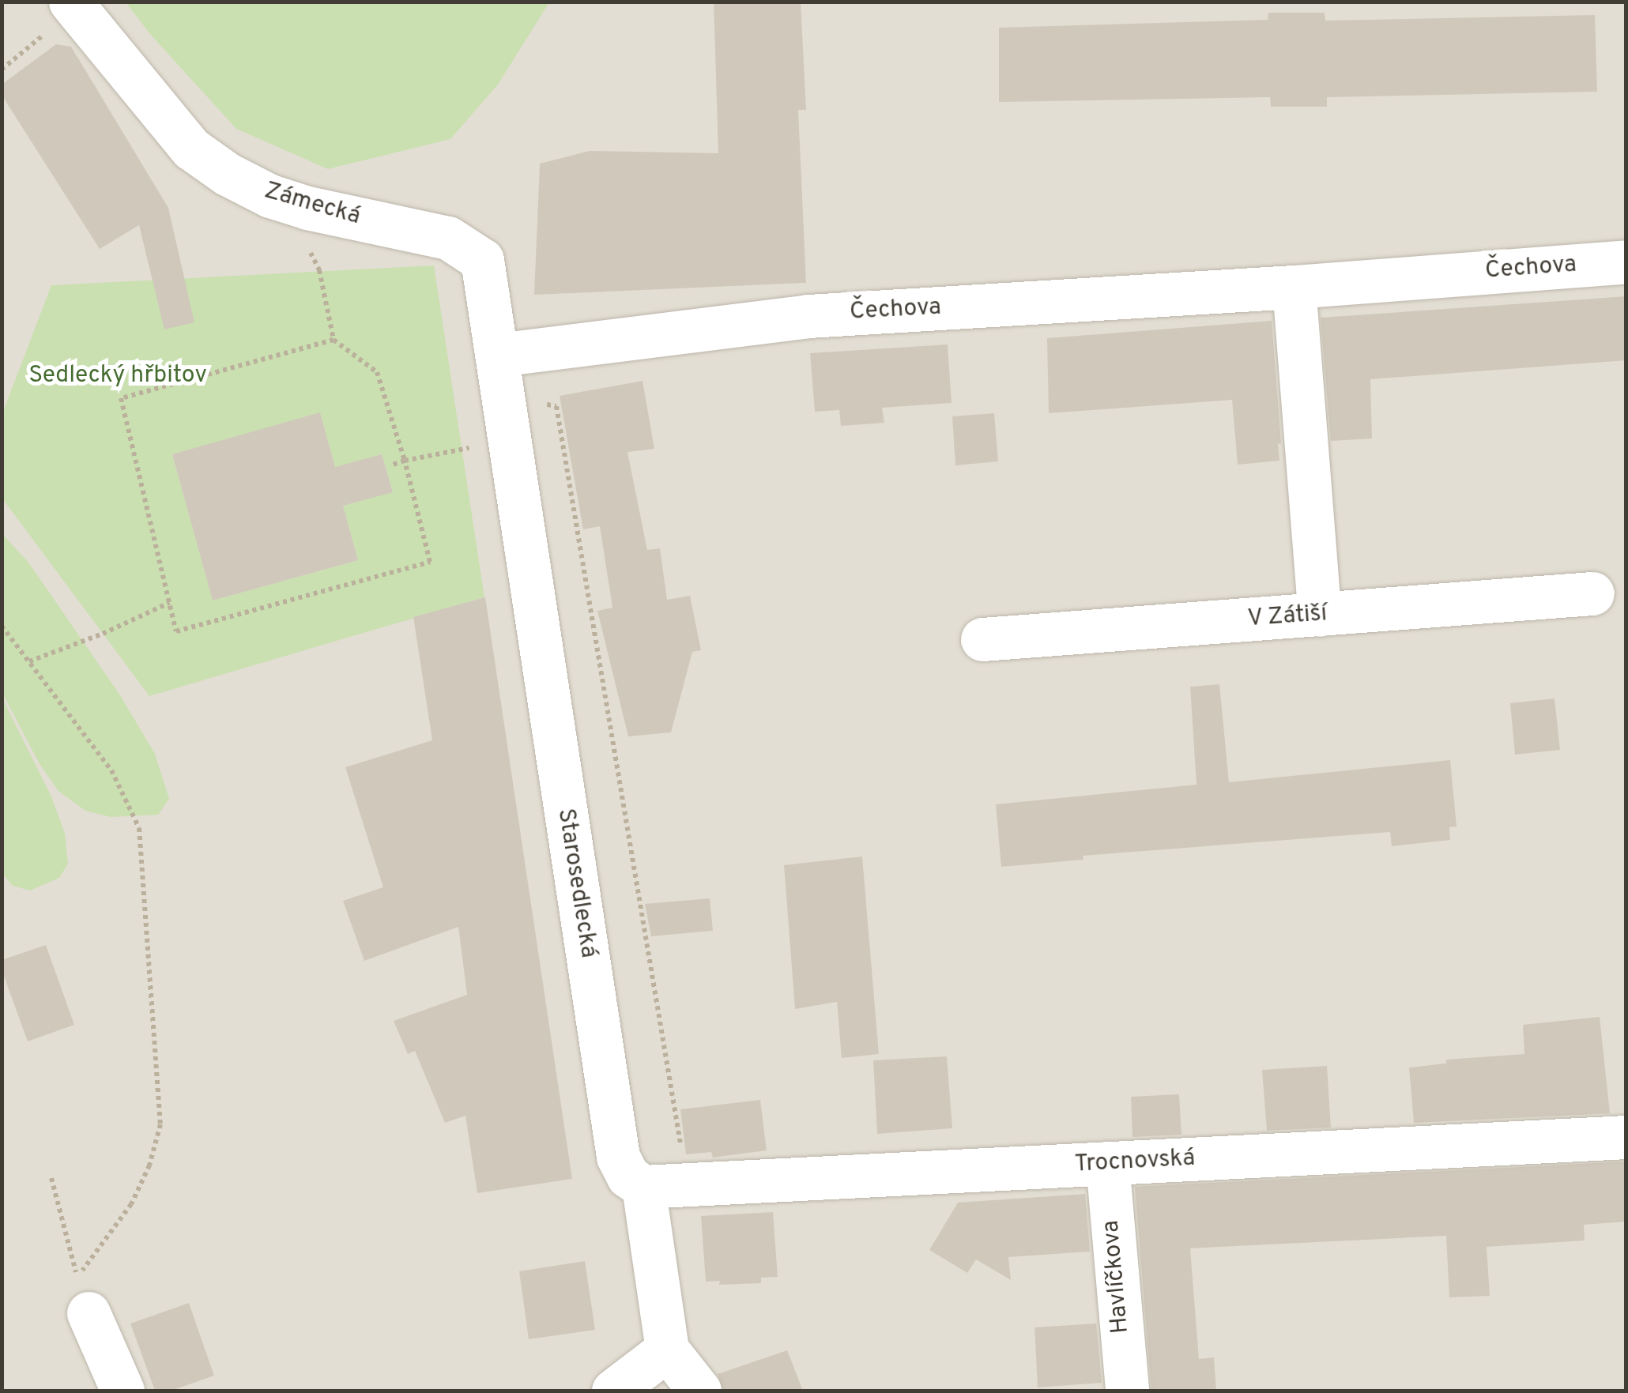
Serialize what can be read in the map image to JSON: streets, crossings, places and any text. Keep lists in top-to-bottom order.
{
  "streets": {
    "street": [
      "Zámecká",
      "Čechova",
      "V Zátiší",
      "Starosedlecká",
      "Trocnovská",
      "Havlíčkova"
    ]
  },
  "crossings": [
    ["Zámecká", "Čechova"],
    ["Zámecká", "Starosedlecká"],
    ["Čechova", "Starosedlecká"],
    ["Starosedlecká", "Trocnovská"],
    ["Trocnovská", "Havlíčkova"]
  ],
  "parks": ["Sedlecký hřbitov"]
}
